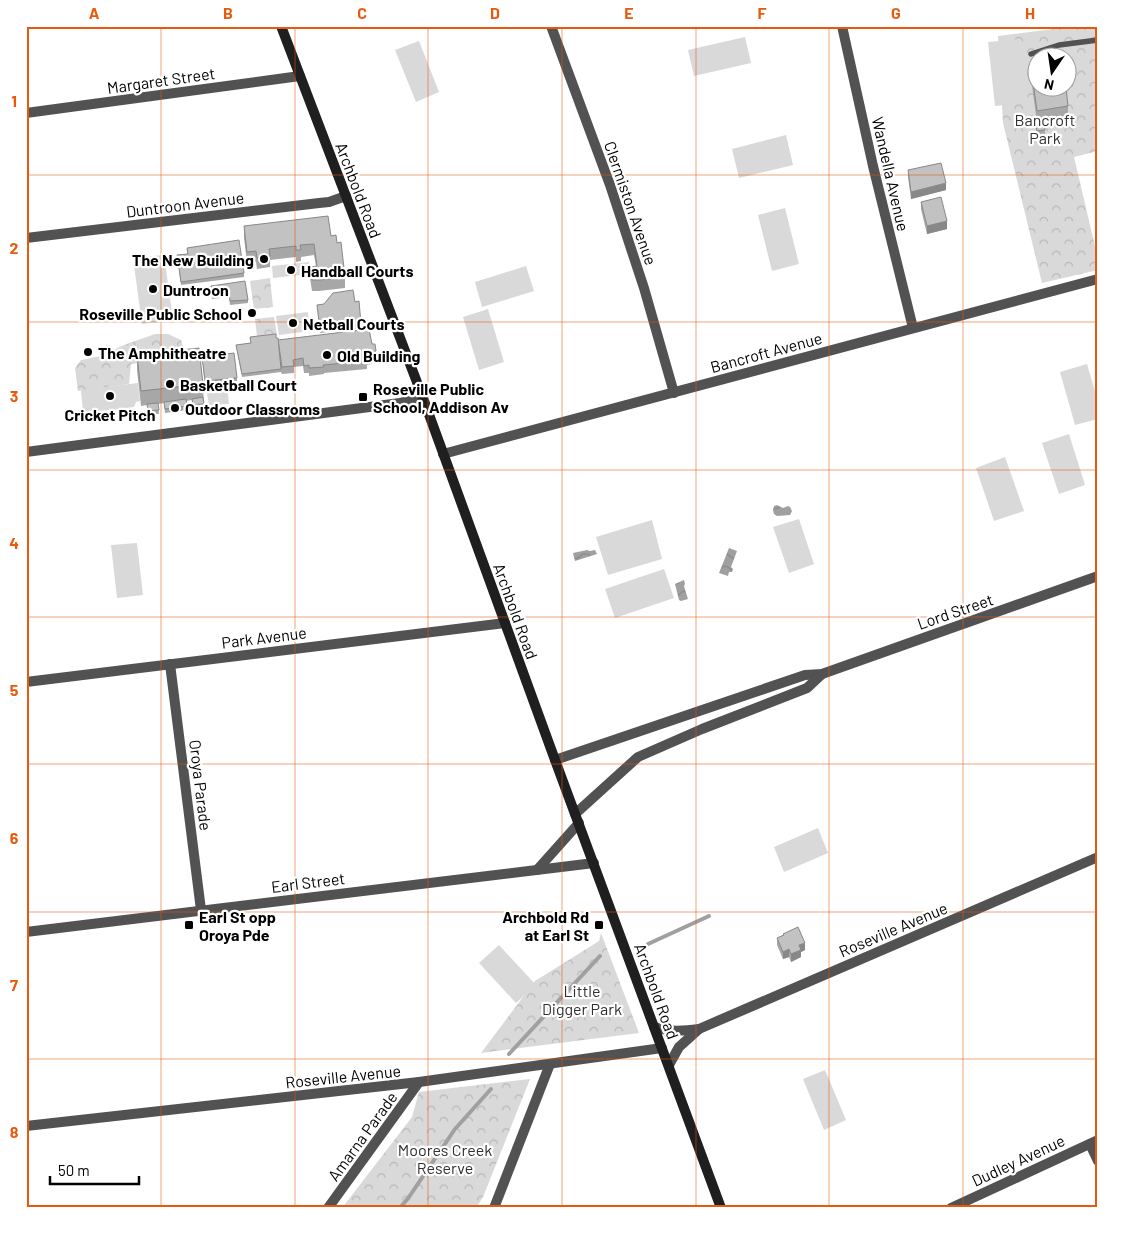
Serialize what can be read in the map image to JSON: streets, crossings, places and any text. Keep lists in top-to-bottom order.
{
  "streets": {
    "main road": ["Archbold Road"],
    "street": [
      "Margaret Street",
      "Wandella Avenue",
      "Clermiston Avenue",
      "Duntroon Avenue",
      "Bancroft Avenue",
      "Lord Street",
      "Park Avenue",
      "Oroya Parade",
      "Earl Street",
      "Roseville Avenue",
      "Amarna Parade",
      "Dudley Avenue"
    ]
  },
  "crossings": [
    ["Margaret Street", "Archbold Road"],
    ["Wandella Avenue", "Bancroft Avenue"],
    ["Archbold Road", "Duntroon Avenue"],
    ["Archbold Road", "Bancroft Avenue"],
    ["Archbold Road", "Lord Street"],
    ["Archbold Road", "Park Avenue"],
    ["Archbold Road", "Earl Street"],
    ["Archbold Road", "Roseville Avenue"],
    ["Clermiston Avenue", "Bancroft Avenue"],
    ["Lord Street", "Earl Street"],
    ["Park Avenue", "Oroya Parade"],
    ["Oroya Parade", "Earl Street"],
    ["Roseville Avenue", "Amarna Parade"]
  ],
  "parks": ["Bancroft Park", "Little Digger Park", "Moores Creek Reserve"],
  "places": {
    "other": [
      "The New Building",
      "Handball Courts",
      "Duntroon",
      "Roseville Public School",
      "Netball Courts",
      "The Amphitheatre",
      "Old Building",
      "Basketball Court",
      "Cricket Pitch",
      "Outdoor Classroms"
    ],
    "transit": ["Roseville Public School, Addison Av", "Earl St opp Oroya Pde", "Archbold Rd at Earl St"]
  },
  "scale_bar": "50 m",
  "north": "bottom",
  "grid": {
    "columns": [
      "A",
      "B",
      "C",
      "D",
      "E",
      "F",
      "G",
      "H"
    ],
    "rows": [
      "1",
      "2",
      "3",
      "4",
      "5",
      "6",
      "7",
      "8"
    ]
  }
}
